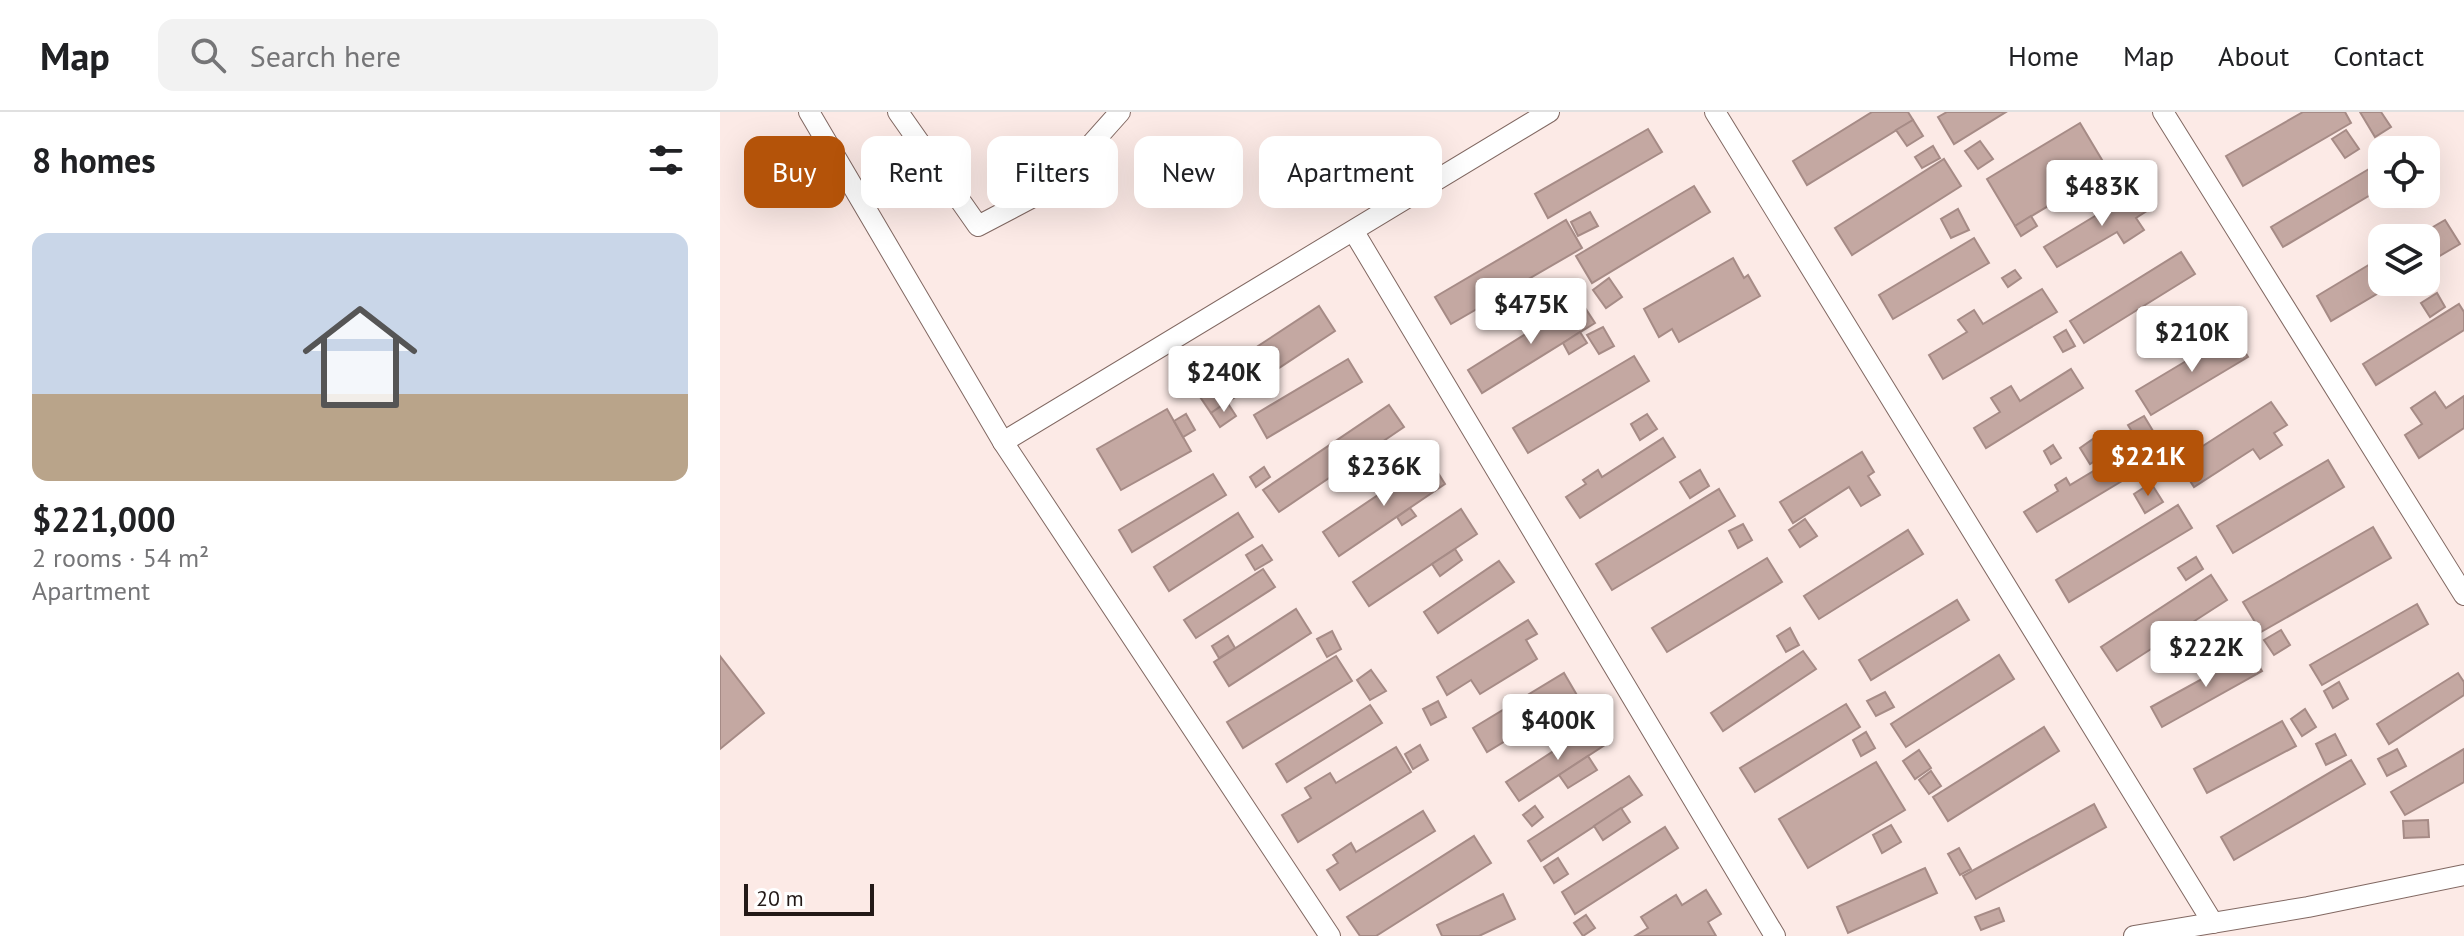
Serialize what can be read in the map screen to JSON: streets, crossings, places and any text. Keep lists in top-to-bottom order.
{
  "scale_bar": "20 m",
  "page": {
    "header": "Map",
    "search": "Search here",
    "nav": [
      "Home",
      "Map",
      "About",
      "Contact"
    ],
    "heading": "8 homes",
    "chip": [
      "Buy",
      "Rent",
      "Filters",
      "New",
      "Apartment"
    ],
    "price": [
      "$483K",
      "$475K",
      "$210K",
      "$240K",
      "$221K",
      "$236K",
      "$222K",
      "$400K"
    ],
    "list": [
      {
        "name": "$221,000",
        "note": "2 rooms · 54 m² · Apartment"
      }
    ],
    "scale": "20 m"
  }
}
